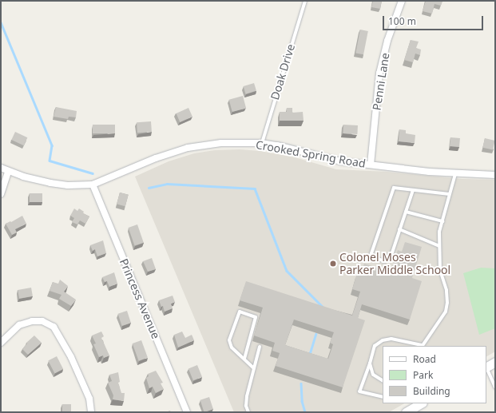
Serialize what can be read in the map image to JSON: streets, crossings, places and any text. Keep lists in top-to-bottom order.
{
  "streets": {
    "street": ["Penni Lane", "Crooked Spring Road", "Princess Avenue"],
    "lane": ["Doak Drive"]
  },
  "crossings": [
    ["Doak Drive", "Crooked Spring Road"],
    ["Penni Lane", "Crooked Spring Road"],
    ["Crooked Spring Road", "Princess Avenue"]
  ],
  "places": ["Colonel Moses Parker Middle School"],
  "legend": ["Road", "Park", "Building"],
  "scale_bar": "100 m"
}
